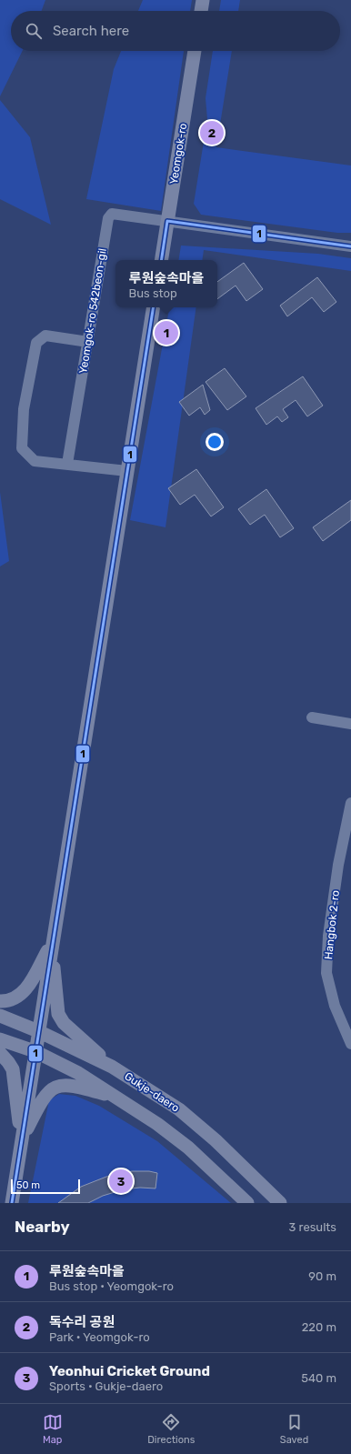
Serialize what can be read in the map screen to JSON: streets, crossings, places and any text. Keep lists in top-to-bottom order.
{
  "streets": {
    "main road": ["Yeomgok-ro", "Gukje-daero"],
    "street": ["Yeomgok-ro 542beon-gil", "Hangbok 2-ro"]
  },
  "crossings": [
    ["Yeomgok-ro", "Yeomgok-ro 542beon-gil"]
  ],
  "lines": ["transit line 1"],
  "scale_bar": "50 m",
  "page": {
    "search": "Search here",
    "pins": ["2", "1", "3"],
    "popup": ["루원숲속마을", "Bus stop"],
    "scale": "50 m",
    "heading": ["Nearby", "3 results"],
    "list": [
      {
        "mark": "1",
        "name": "루원숲속마을",
        "note": "Bus stop · Yeomgok-ro",
        "value": "90 m"
      },
      {
        "mark": "2",
        "name": "독수리 공원",
        "note": "Park · Yeomgok-ro",
        "value": "220 m"
      },
      {
        "mark": "3",
        "name": "Yeonhui Cricket Ground",
        "note": "Sports · Gukje-daero",
        "value": "540 m"
      }
    ],
    "nav": ["Map", "Directions", "Saved"]
  }
}
